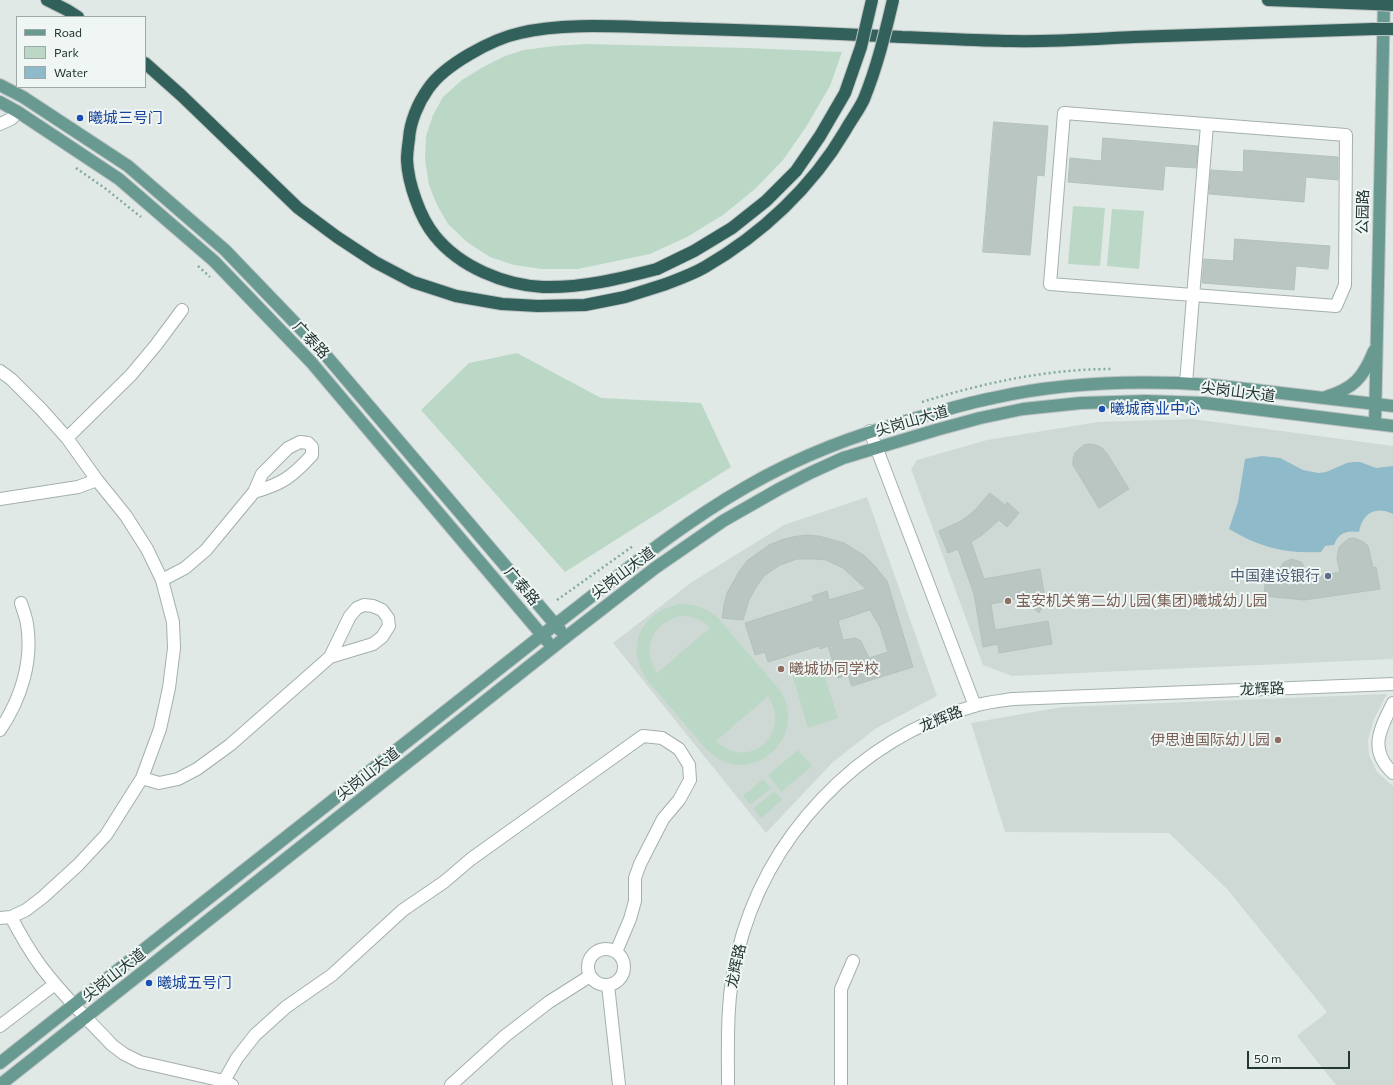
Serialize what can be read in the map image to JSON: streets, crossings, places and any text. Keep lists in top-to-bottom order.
{
  "streets": {
    "main road": ["公园路", "广泰路", "尖岗山大道"],
    "street": ["龙辉路"]
  },
  "crossings": [
    ["公园路", "尖岗山大道"],
    ["广泰路", "尖岗山大道"]
  ],
  "places": [
    "曦城三号门",
    "曦城商业中心",
    "中国建设银行",
    "宝安机关第二幼儿园(集团)曦城幼儿园",
    "曦城协同学校",
    "伊思迪国际幼儿园",
    "曦城五号门"
  ],
  "legend": ["Road", "Park", "Water"],
  "scale_bar": "50 m"
}
